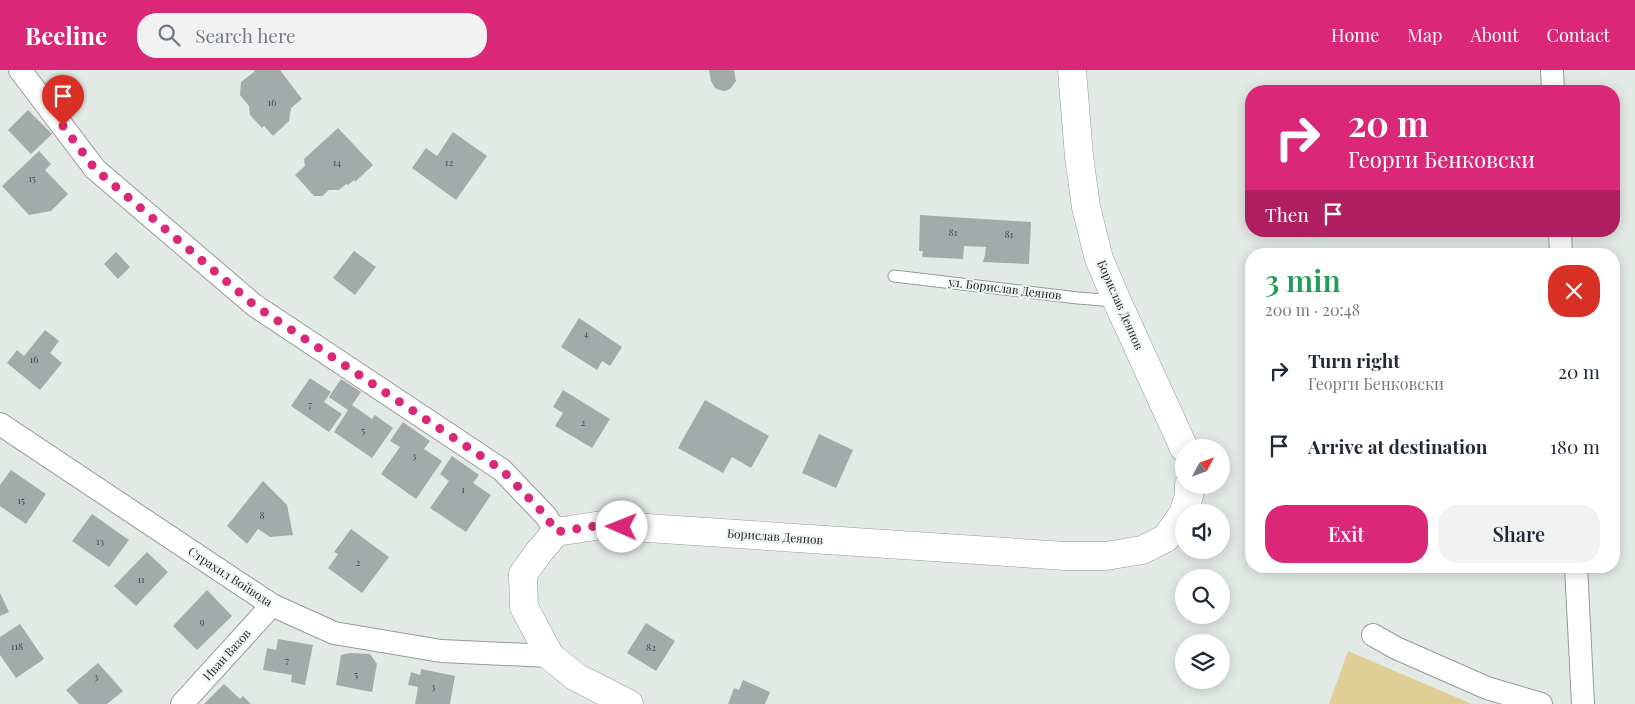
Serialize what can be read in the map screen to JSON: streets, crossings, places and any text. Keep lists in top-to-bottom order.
{
  "streets": {
    "street": ["Борислав Деянов", "Страхил Войвода", "Иван Вазов"],
    "lane": ["ул. Борислав Деянов"]
  },
  "crossings": [
    ["ул. Борислав Деянов", "Борислав Деянов"],
    ["Страхил Войвода", "Иван Вазов"]
  ],
  "house_numbers": [
    "16",
    "14",
    "12",
    "15",
    "81",
    "81",
    "4",
    "16",
    "7",
    "2",
    "5",
    "3",
    "1",
    "15",
    "8",
    "13",
    "2",
    "11",
    "9",
    "118",
    "82",
    "7",
    "5",
    "3",
    "3"
  ],
  "north": "top right",
  "page": {
    "header": "Beeline",
    "search": "Search here",
    "nav": [
      "Home",
      "Map",
      "About",
      "Contact"
    ],
    "turn": ["20 m", "Георги Бенковски"],
    "then": "Then",
    "heading": ["3 min", "200 m · 20:48"],
    "list": [
      {
        "name": "Turn right",
        "note": "Георги Бенковски",
        "value": "20 m"
      },
      {
        "name": "Arrive at destination",
        "value": "180 m"
      }
    ],
    "buttons": ["Exit", "Share"]
  }
}
